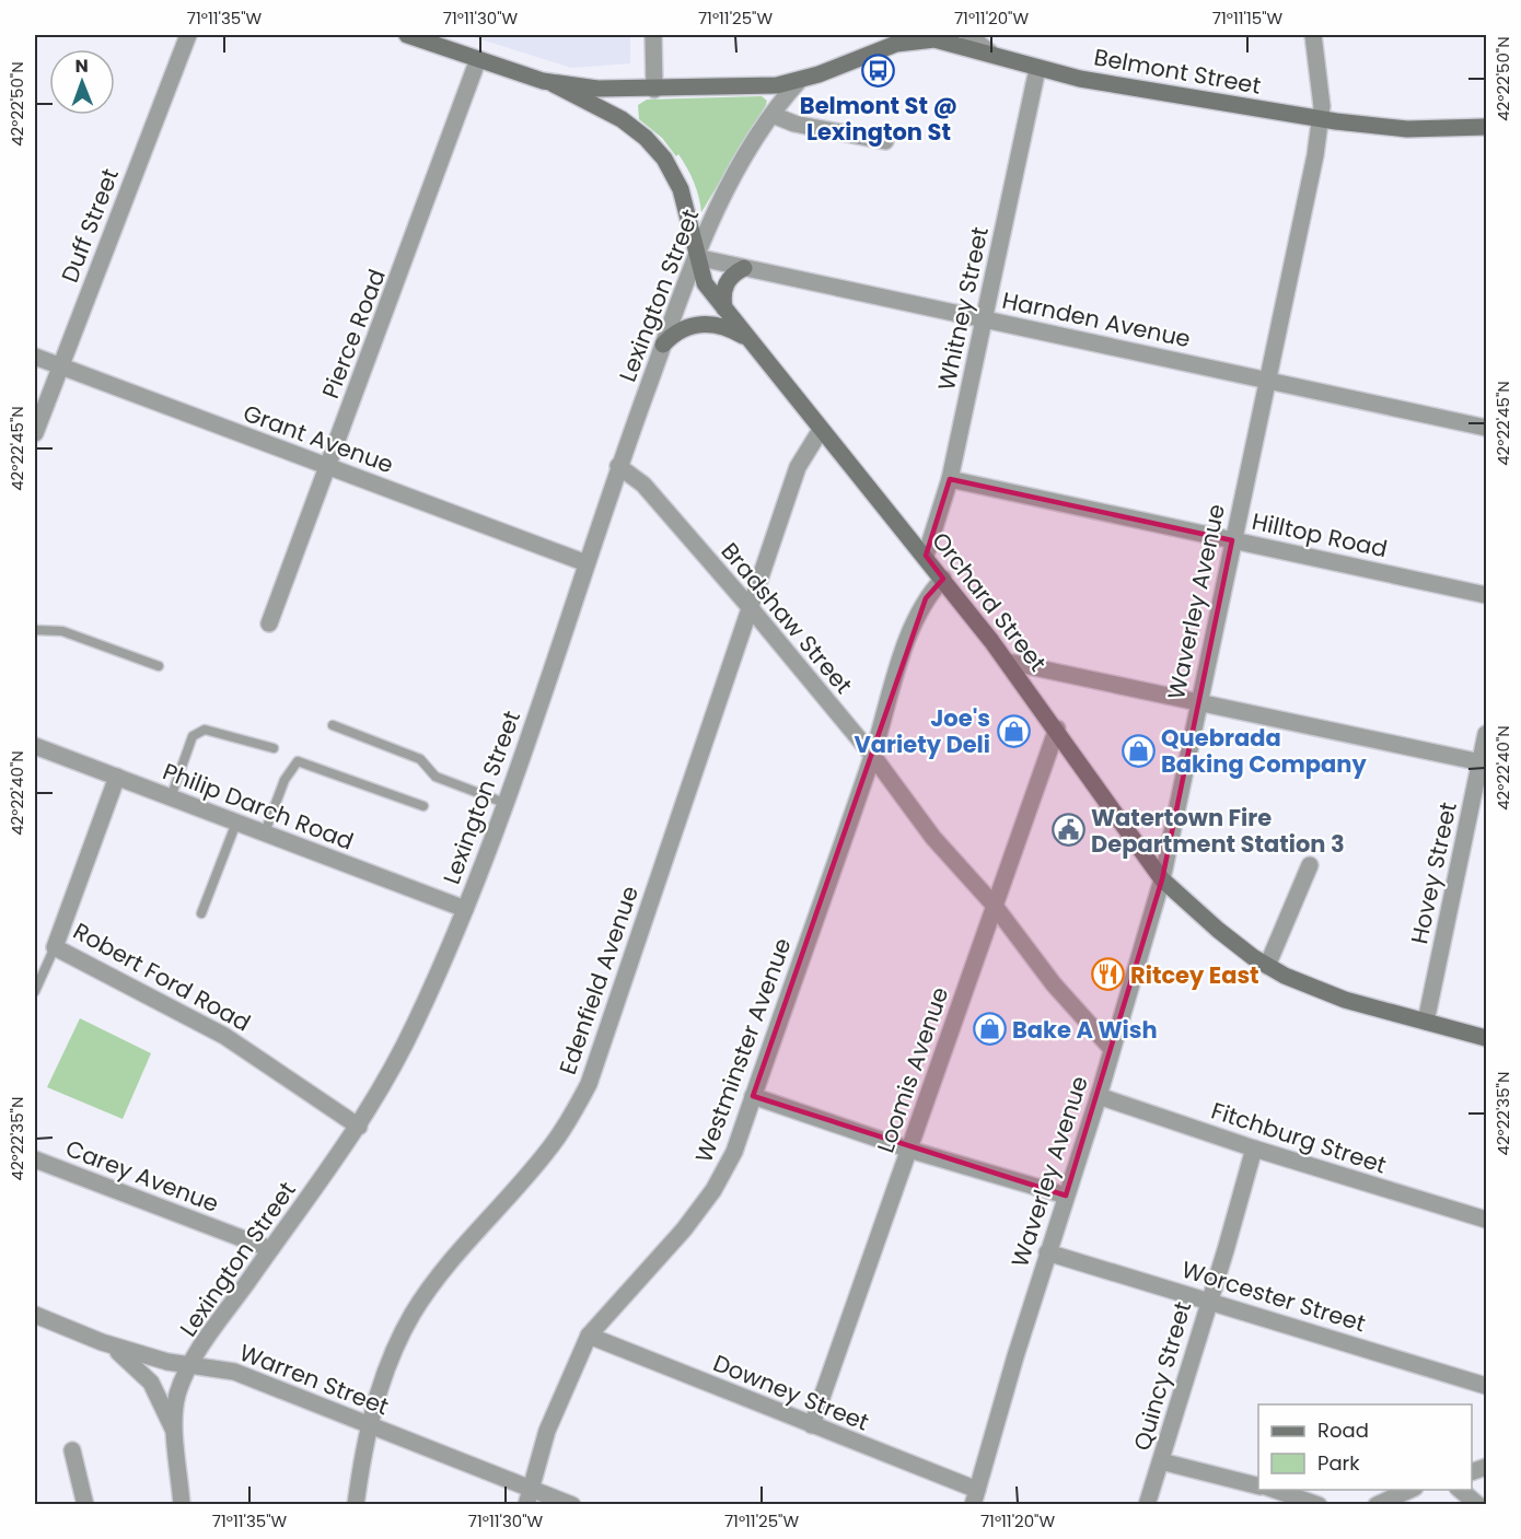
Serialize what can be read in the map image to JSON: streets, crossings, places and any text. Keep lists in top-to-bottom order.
{
  "streets": {
    "main road": ["Belmont Street", "Orchard Street"],
    "street": [
      "Duff Street",
      "Lexington Street",
      "Whitney Street",
      "Harnden Avenue",
      "Pierce Road",
      "Grant Avenue",
      "Hilltop Road",
      "Waverley Avenue",
      "Bradshaw Street",
      "Philip Darch Road",
      "Hovey Street",
      "Robert Ford Road",
      "Edenfield Avenue",
      "Westminster Avenue",
      "Loomis Avenue",
      "Fitchburg Street",
      "Carey Avenue",
      "Worcester Street",
      "Quincy Street",
      "Warren Street",
      "Downey Street"
    ]
  },
  "crossings": [
    ["Belmont Street", "Lexington Street"],
    ["Belmont Street", "Whitney Street"],
    ["Belmont Street", "Pierce Road"],
    ["Belmont Street", "Orchard Street"],
    ["Belmont Street", "Waverley Avenue"],
    ["Duff Street", "Grant Avenue"],
    ["Lexington Street", "Harnden Avenue"],
    ["Lexington Street", "Grant Avenue"],
    ["Lexington Street", "Orchard Street"],
    ["Lexington Street", "Bradshaw Street"],
    ["Lexington Street", "Philip Darch Road"],
    ["Lexington Street", "Robert Ford Road"],
    ["Lexington Street", "Carey Avenue"],
    ["Lexington Street", "Warren Street"],
    ["Whitney Street", "Harnden Avenue"],
    ["Whitney Street", "Hilltop Road"],
    ["Whitney Street", "Orchard Street"],
    ["Harnden Avenue", "Orchard Street"],
    ["Harnden Avenue", "Waverley Avenue"],
    ["Pierce Road", "Grant Avenue"],
    ["Hilltop Road", "Waverley Avenue"],
    ["Orchard Street", "Waverley Avenue"],
    ["Orchard Street", "Hovey Street"],
    ["Orchard Street", "Edenfield Avenue"],
    ["Orchard Street", "Westminster Avenue"],
    ["Orchard Street", "Loomis Avenue"],
    ["Waverley Avenue", "Bradshaw Street"],
    ["Waverley Avenue", "Fitchburg Street"],
    ["Waverley Avenue", "Worcester Street"],
    ["Waverley Avenue", "Downey Street"],
    ["Bradshaw Street", "Edenfield Avenue"],
    ["Bradshaw Street", "Westminster Avenue"],
    ["Bradshaw Street", "Loomis Avenue"],
    ["Philip Darch Road", "Robert Ford Road"],
    ["Edenfield Avenue", "Warren Street"],
    ["Westminster Avenue", "Warren Street"],
    ["Westminster Avenue", "Downey Street"],
    ["Loomis Avenue", "Downey Street"],
    ["Fitchburg Street", "Quincy Street"],
    ["Worcester Street", "Quincy Street"]
  ],
  "places": {
    "bus stop": ["Belmont St @ Lexington St"],
    "shop": ["Joe's Variety Deli", "Quebrada Baking Company", "Bake A Wish"],
    "public building": ["Watertown Fire Department Station 3"],
    "restaurant": ["Ritcey East"]
  },
  "legend": ["Road", "Park"],
  "north": "top",
  "coordinates": [
    "71°11'35\"W",
    "71°11'30\"W",
    "71°11'25\"W",
    "71°11'20\"W",
    "71°11'15\"W",
    "42°22'50\"N",
    "42°22'45\"N",
    "42°22'40\"N",
    "42°22'35\"N"
  ]
}
